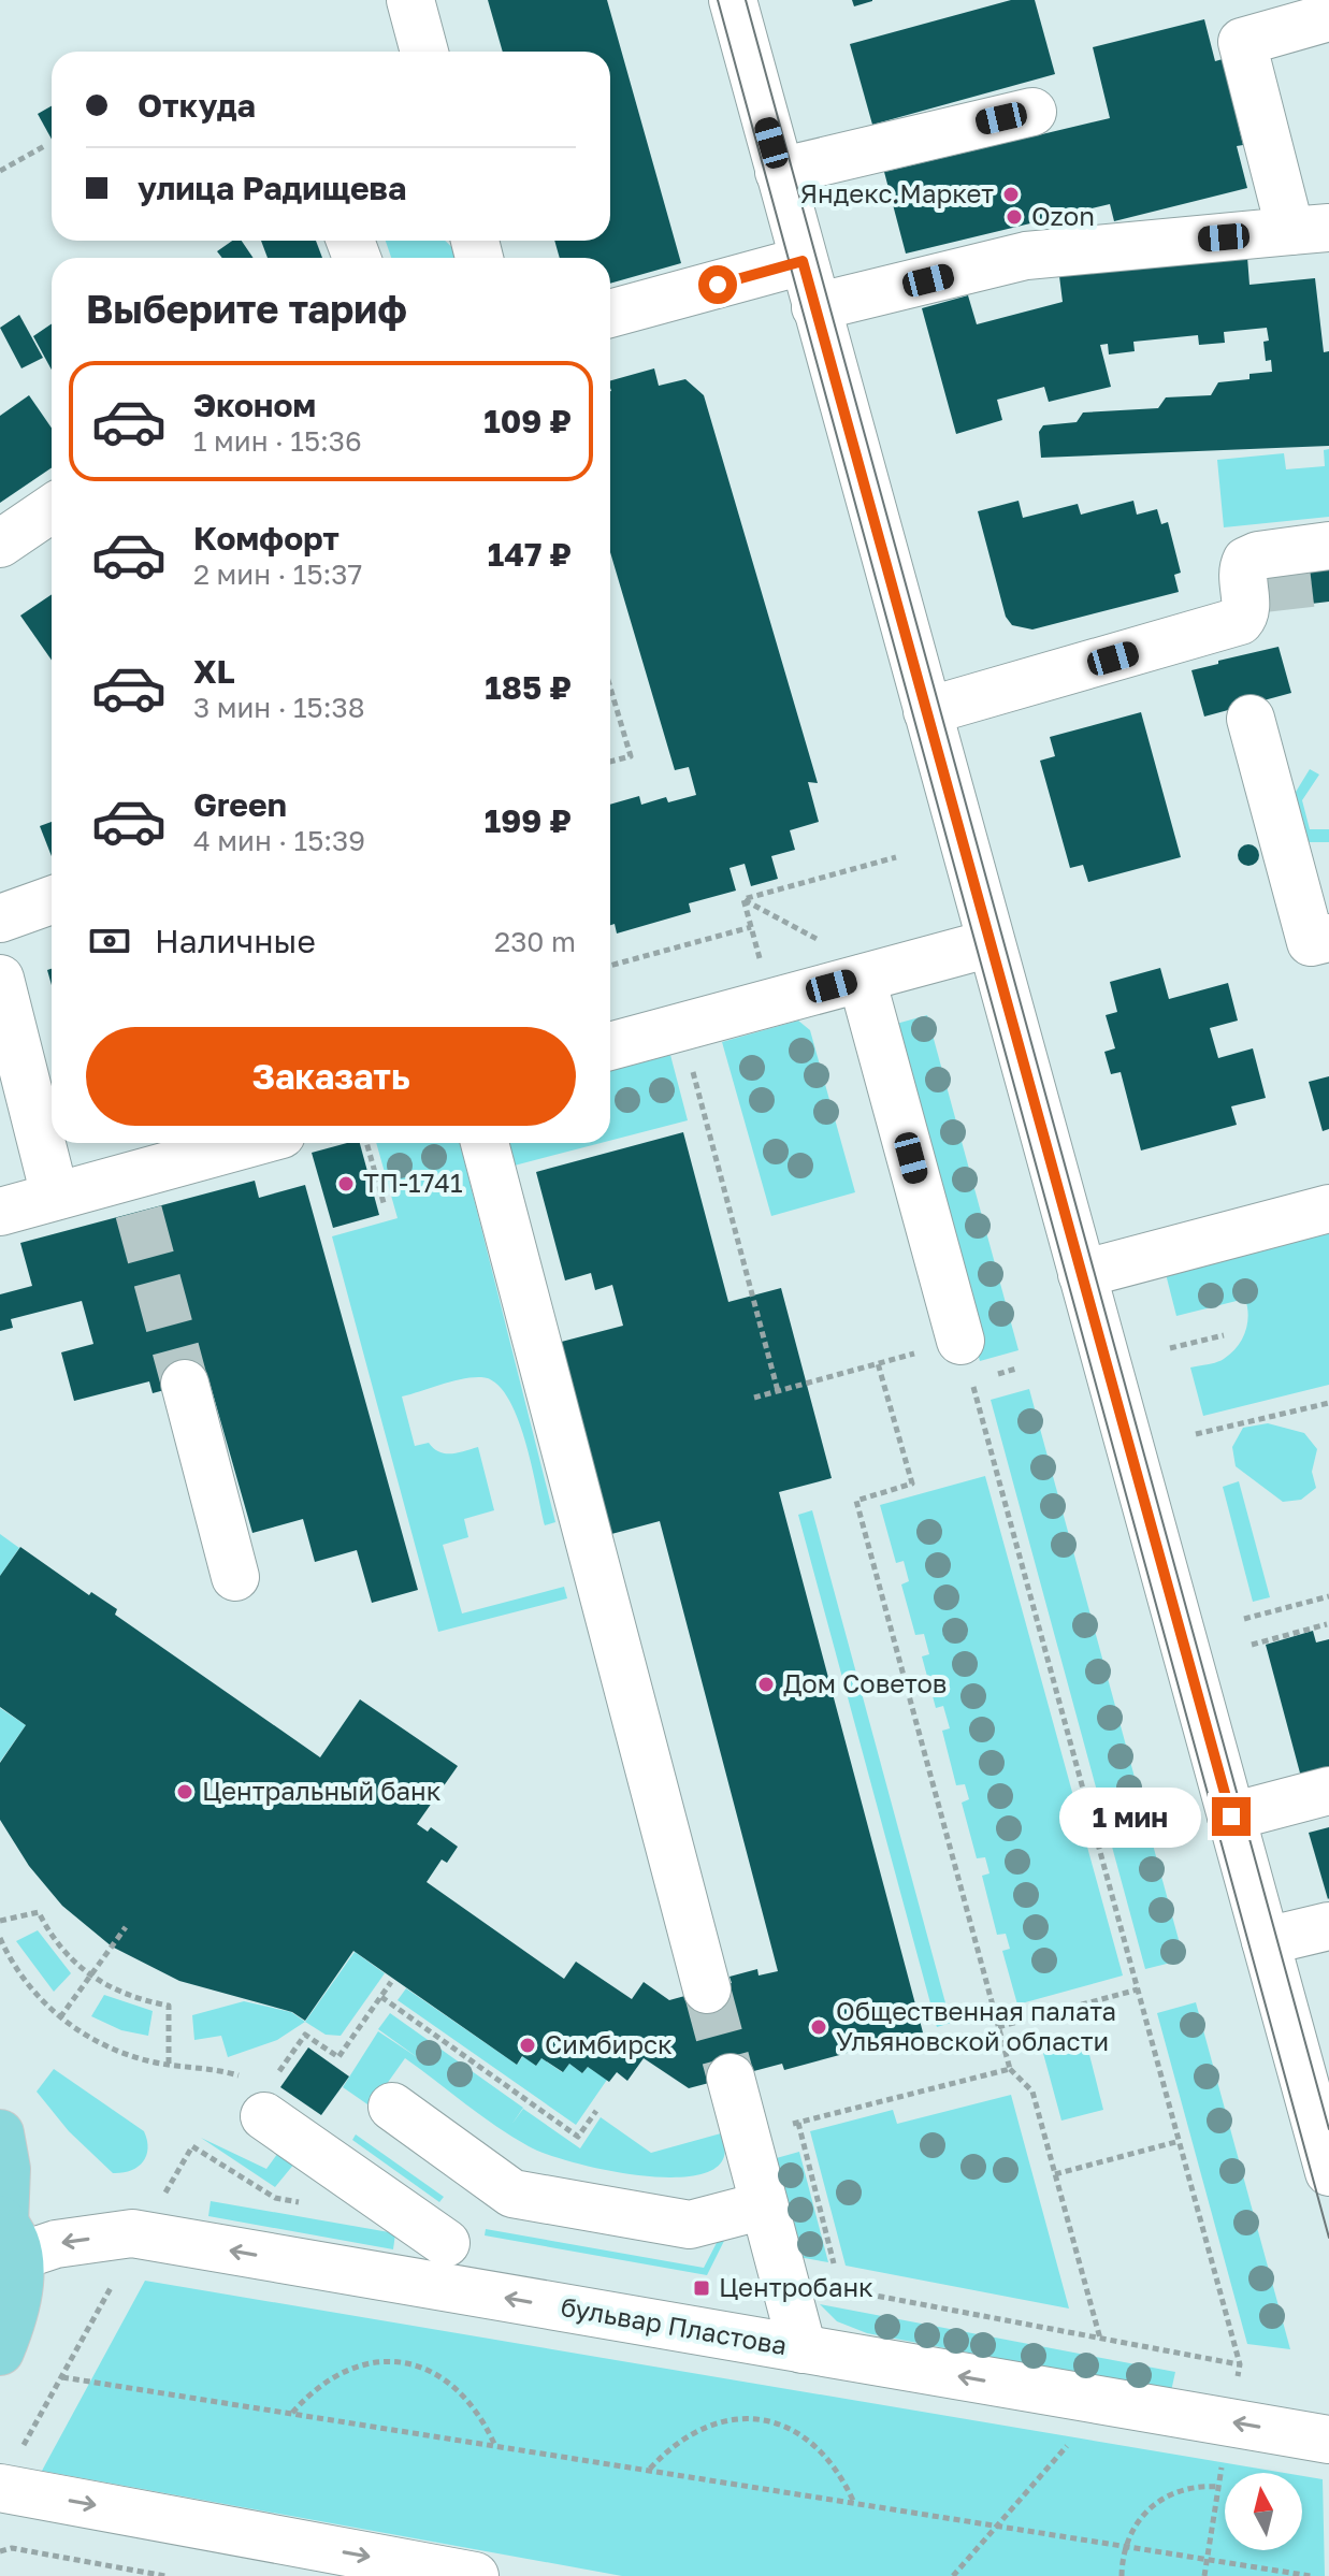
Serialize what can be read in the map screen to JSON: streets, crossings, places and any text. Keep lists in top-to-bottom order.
{
  "streets": {
    "street": ["бульвар Пластова"]
  },
  "places": {
    "other": [
      "Яндекс.Маркет",
      "Ozon",
      "ТП-1741",
      "Дом Советов",
      "Центральный банк",
      "Общественная палата Ульяновской области",
      "Симбирск"
    ],
    "transit": ["Центробанк"]
  },
  "north": "top",
  "page": {
    "banner": ["Откуда", "улица Радищева"],
    "heading": "Выберите тариф",
    "list": [
      {
        "name": "Эконом",
        "note": "1 мин · 15:36",
        "value": "109 ₽"
      },
      {
        "name": "Комфорт",
        "note": "2 мин · 15:37",
        "value": "147 ₽"
      },
      {
        "name": "XL",
        "note": "3 мин · 15:38",
        "value": "185 ₽"
      },
      {
        "name": "Green",
        "note": "4 мин · 15:39",
        "value": "199 ₽"
      }
    ],
    "pay": ["Наличные", "230 m"],
    "buttons": "Заказать",
    "bubble": "1 мин"
  }
}
